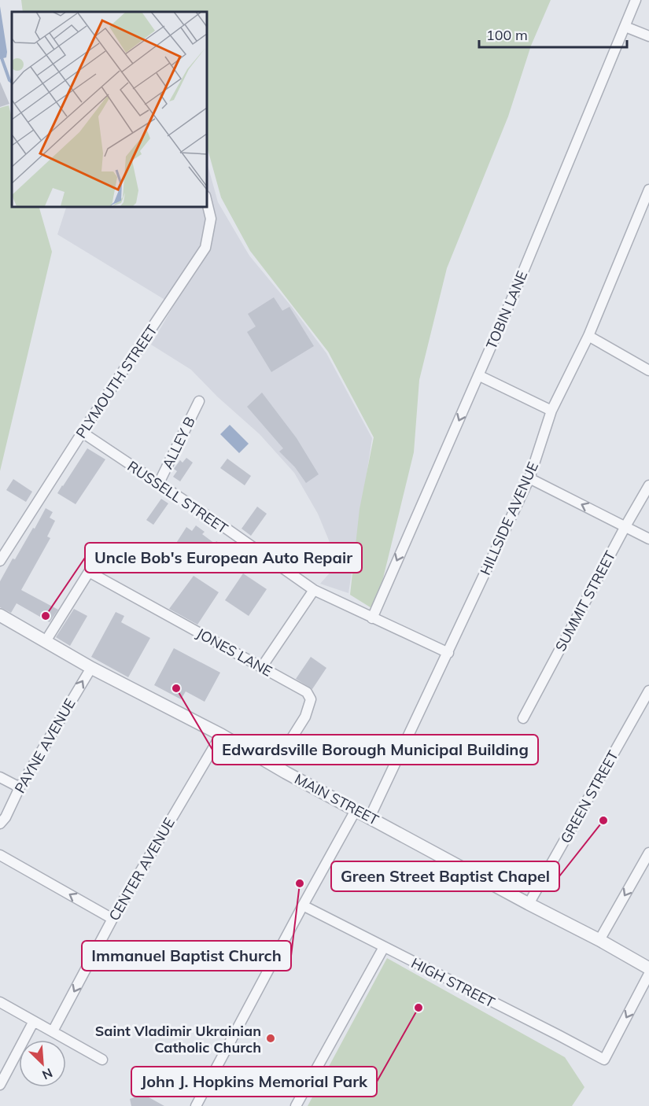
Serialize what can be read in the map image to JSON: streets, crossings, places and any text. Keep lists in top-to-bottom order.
{
  "streets": {
    "street": [
      "TOBIN LANE",
      "PLYMOUTH STREET",
      "ALLEY B",
      "RUSSELL STREET",
      "HILLSIDE AVENUE",
      "SUMMIT STREET",
      "JONES LANE",
      "PAYNE AVENUE",
      "GREEN STREET",
      "MAIN STREET",
      "CENTER AVENUE",
      "HIGH STREET"
    ]
  },
  "crossings": [
    ["TOBIN LANE", "RUSSELL STREET"],
    ["PLYMOUTH STREET", "RUSSELL STREET"],
    ["ALLEY B", "RUSSELL STREET"],
    ["RUSSELL STREET", "HILLSIDE AVENUE"],
    ["HILLSIDE AVENUE", "MAIN STREET"],
    ["JONES LANE", "MAIN STREET"],
    ["PAYNE AVENUE", "MAIN STREET"],
    ["GREEN STREET", "MAIN STREET"],
    ["MAIN STREET", "CENTER AVENUE"]
  ],
  "one_way": ["TOBIN LANE", "PAYNE AVENUE", "CENTER AVENUE"],
  "places": [
    "Uncle Bob's European Auto Repair",
    "Edwardsville Borough Municipal Building",
    "Green Street Baptist Chapel",
    "Immanuel Baptist Church",
    "John J. Hopkins Memorial Park",
    "Saint Vladimir Ukrainian Catholic Church"
  ],
  "scale_bar": "100 m",
  "north": "bottom right"
}
